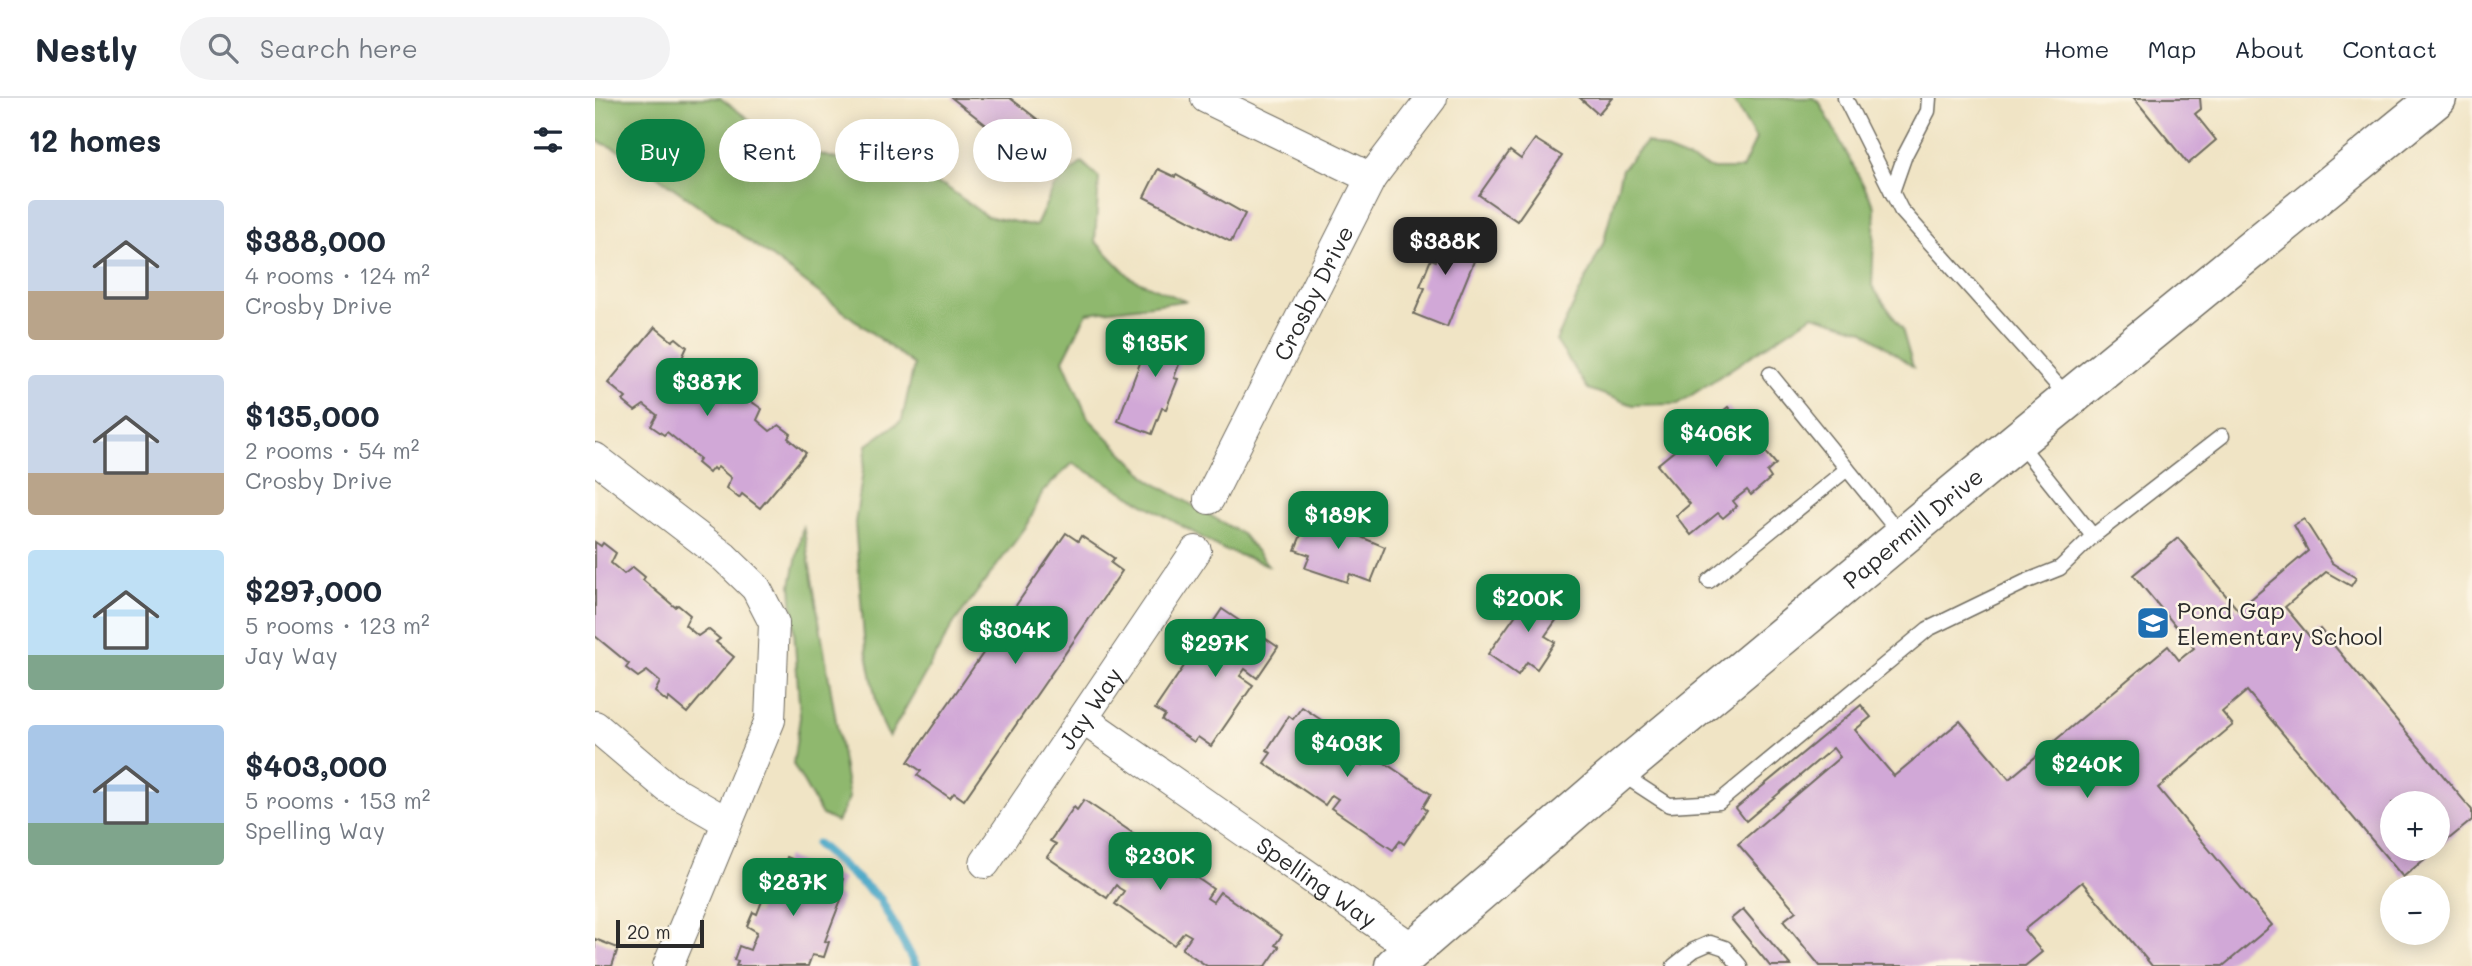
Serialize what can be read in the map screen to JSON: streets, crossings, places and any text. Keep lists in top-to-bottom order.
{
  "streets": {
    "main road": ["Papermill Drive"],
    "street": ["Crosby Drive", "Jay Way", "Spelling Way"]
  },
  "crossings": [
    ["Papermill Drive", "Spelling Way"],
    ["Jay Way", "Spelling Way"]
  ],
  "places": {
    "school or university": ["Pond Gap Elementary School"]
  },
  "scale_bar": "20 m",
  "page": {
    "header": "Nestly",
    "search": "Search here",
    "nav": [
      "Home",
      "Map",
      "About",
      "Contact"
    ],
    "heading": "12 homes",
    "chip": [
      "Buy",
      "Rent",
      "Filters",
      "New"
    ],
    "list": [
      {
        "name": "$388,000",
        "note": "4 rooms · 124 m² · Crosby Drive"
      },
      {
        "name": "$135,000",
        "note": "2 rooms · 54 m² · Crosby Drive"
      },
      {
        "name": "$297,000",
        "note": "5 rooms · 123 m² · Jay Way"
      },
      {
        "name": "$403,000",
        "note": "5 rooms · 153 m² · Spelling Way"
      }
    ],
    "price": [
      "$388K",
      "$135K",
      "$387K",
      "$406K",
      "$189K",
      "$200K",
      "$304K",
      "$297K",
      "$403K",
      "$240K",
      "$230K",
      "$287K"
    ],
    "map_buttons": ["+", "−"],
    "scale": "20 m"
  }
}
